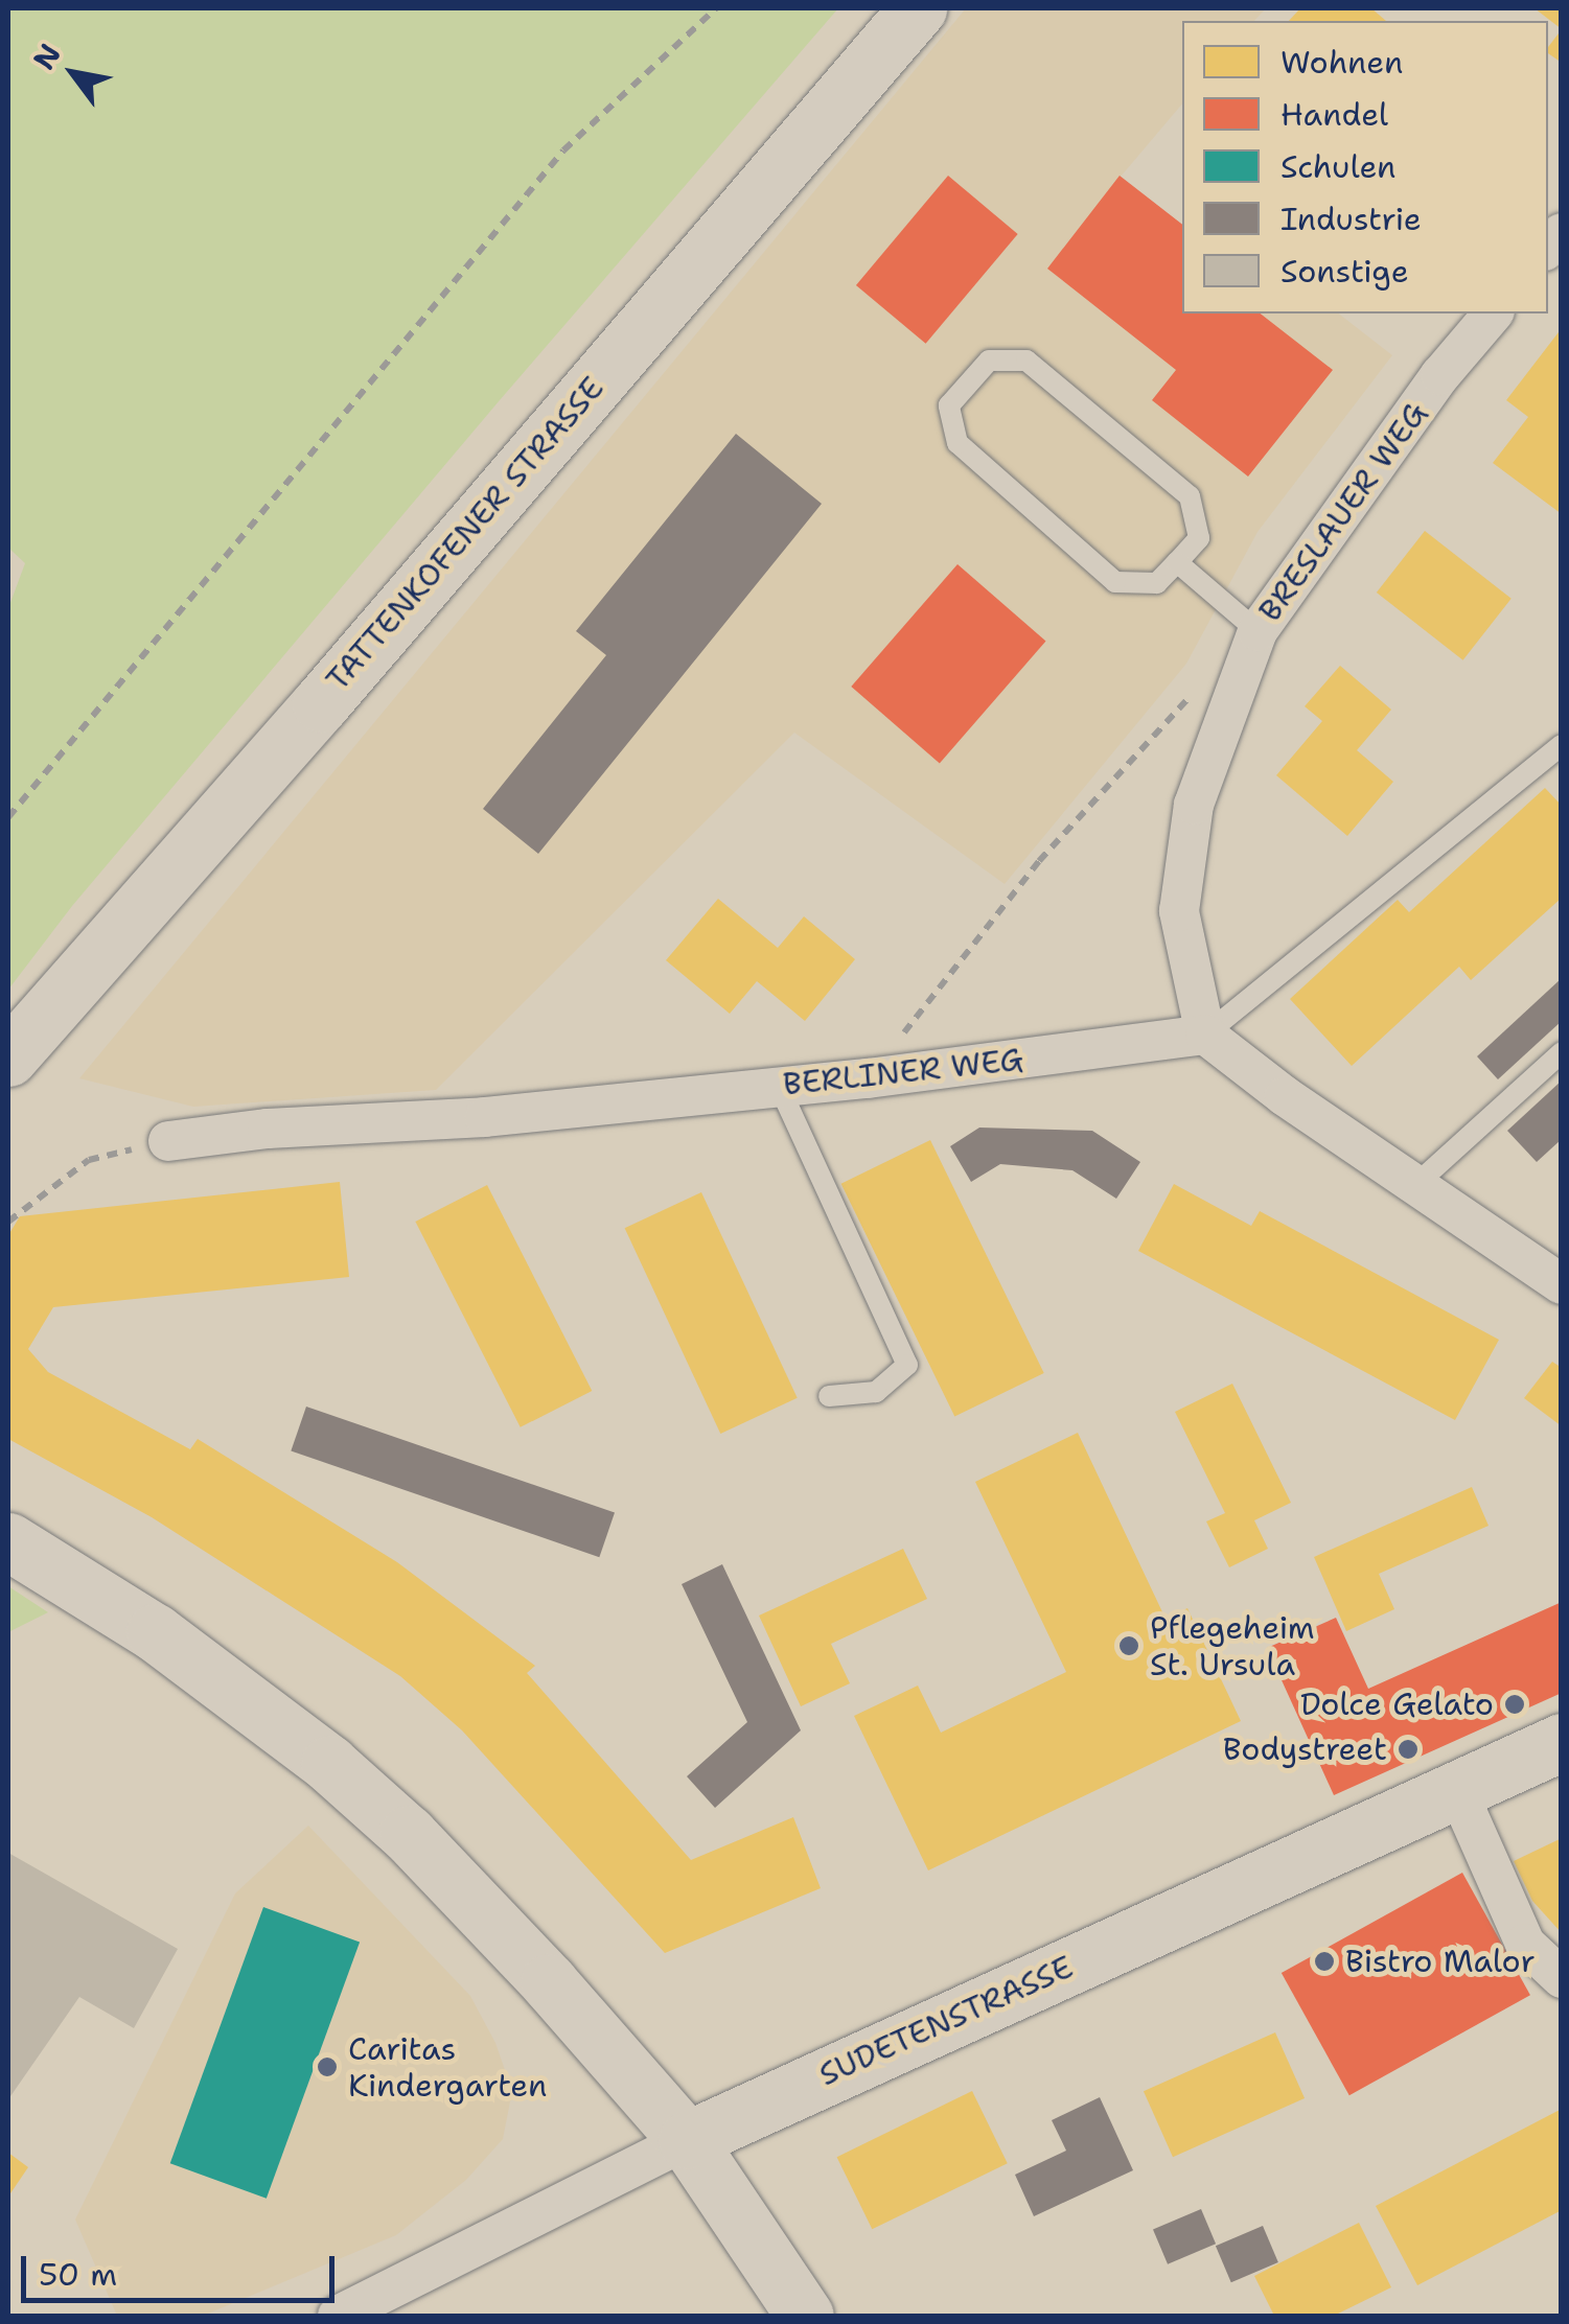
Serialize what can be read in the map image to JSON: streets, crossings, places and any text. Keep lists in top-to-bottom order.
{
  "streets": {
    "street": [
      "BRESLAUER WEG",
      "TATTENKOFENER STRASSE",
      "BERLINER WEG",
      "SUDETENSTRASSE"
    ]
  },
  "crossings": [
    ["BRESLAUER WEG", "BERLINER WEG"]
  ],
  "places": [
    "Pflegeheim St. Ursula",
    "Dolce Gelato",
    "Bodystreet",
    "Bistro Malor",
    "Caritas Kindergarten"
  ],
  "legend": [
    "Wohnen",
    "Handel",
    "Schulen",
    "Industrie",
    "Sonstige"
  ],
  "scale_bar": "50 m",
  "north": "top left"
}
